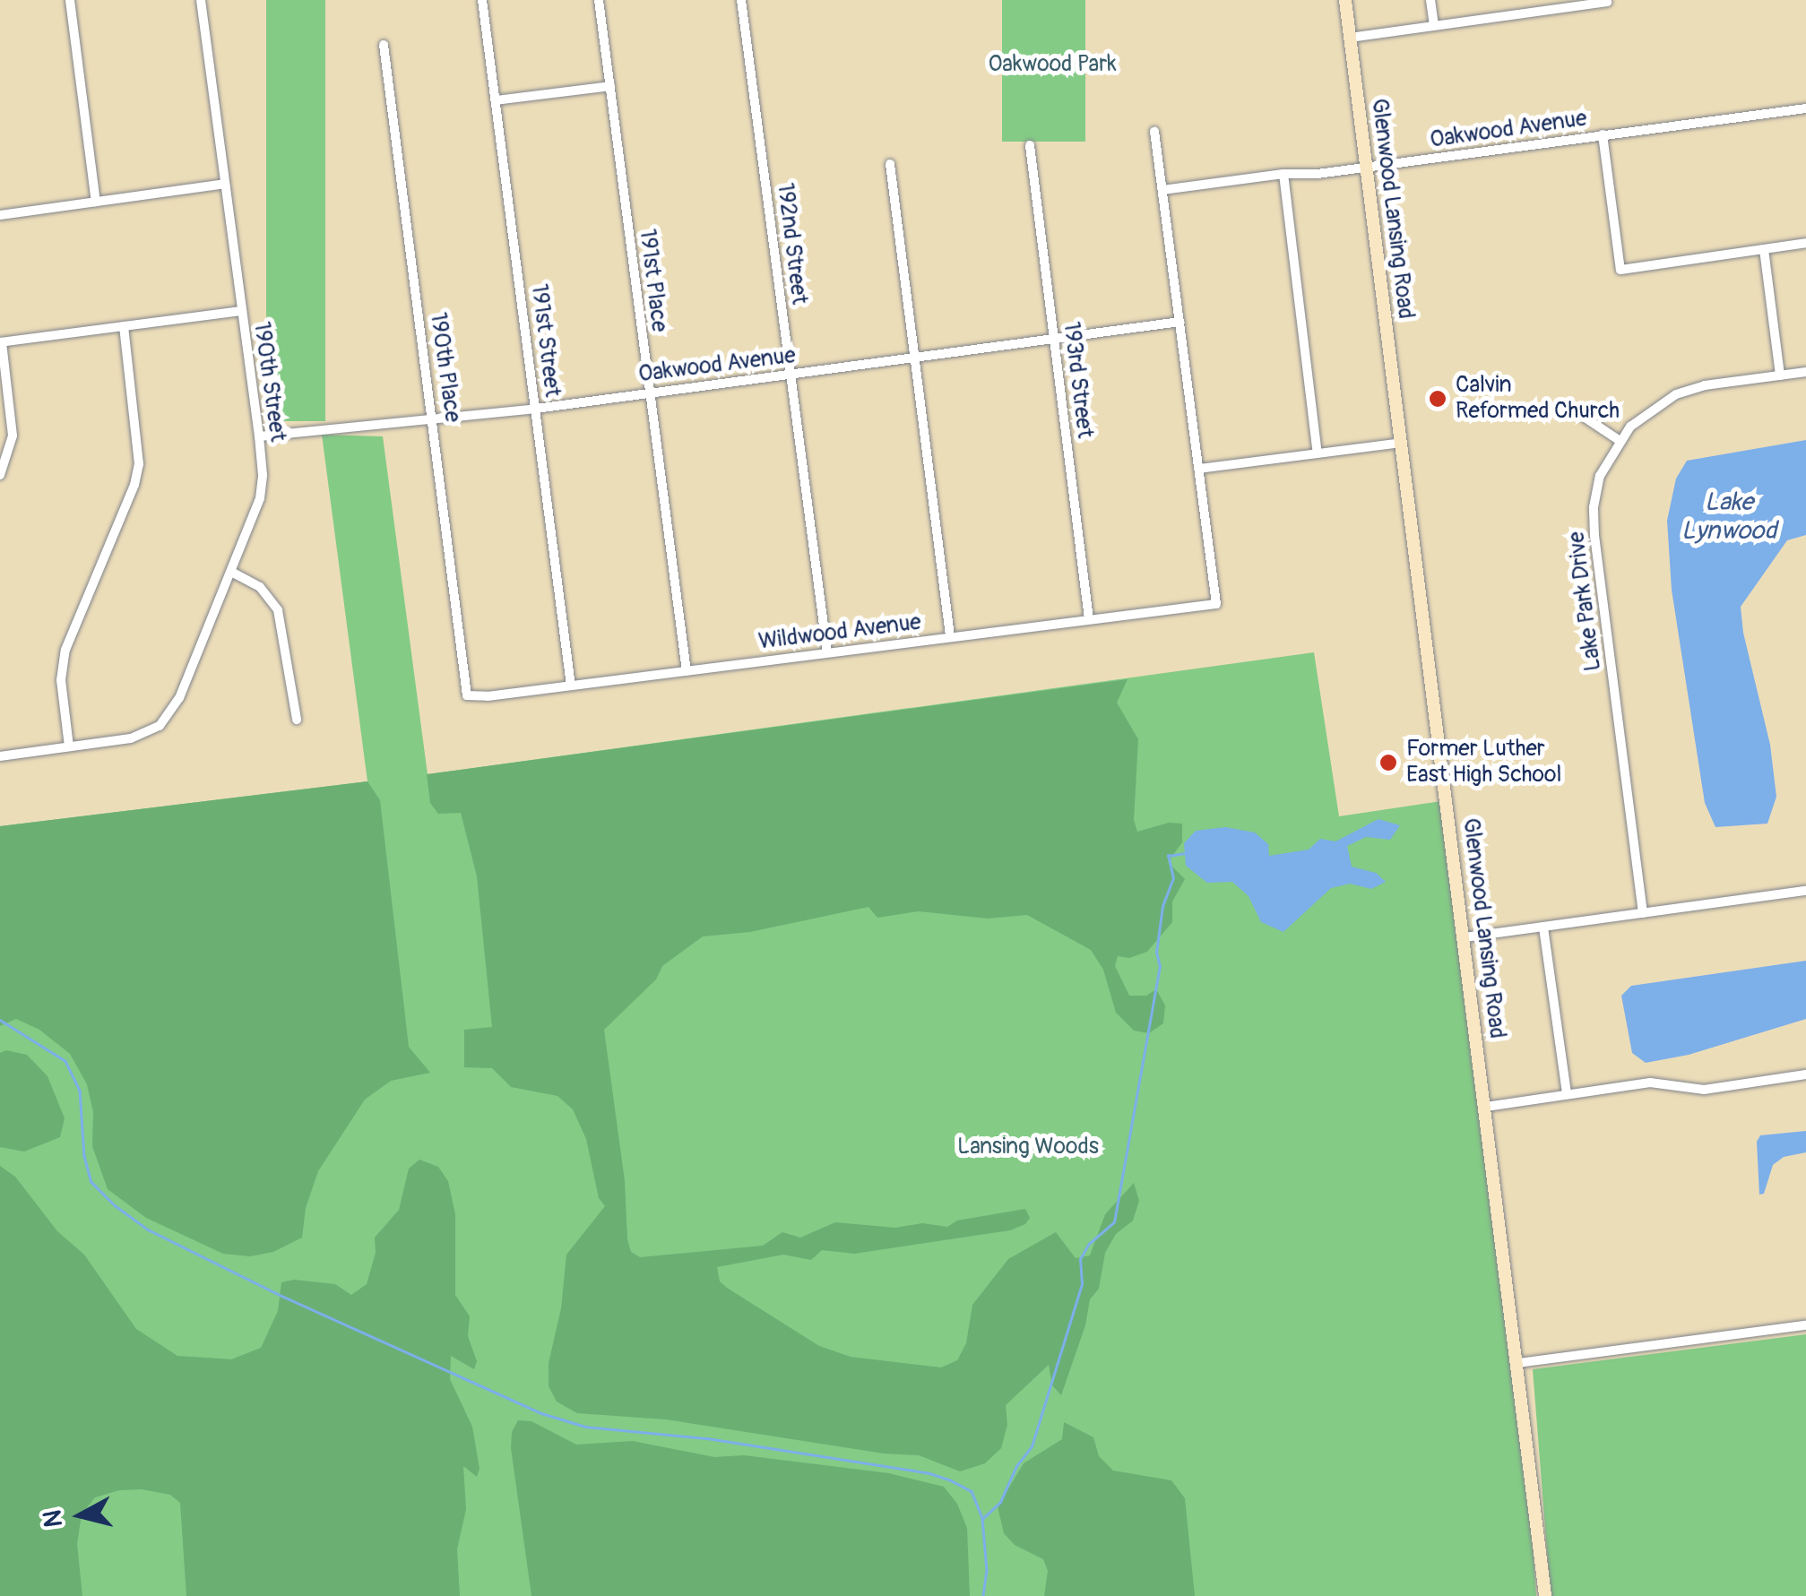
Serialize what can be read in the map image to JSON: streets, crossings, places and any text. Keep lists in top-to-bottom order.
{
  "streets": {
    "main road": ["Glenwood Lansing Road"],
    "street": [
      "Oakwood Avenue",
      "192nd Street",
      "191st Place",
      "191st Street",
      "190th Place",
      "193rd Street",
      "190th Street",
      "Lake Park Drive",
      "Wildwood Avenue"
    ]
  },
  "crossings": [
    ["Oakwood Avenue", "Glenwood Lansing Road"],
    ["Oakwood Avenue", "192nd Street"],
    ["Oakwood Avenue", "191st Place"],
    ["Oakwood Avenue", "191st Street"],
    ["Oakwood Avenue", "190th Place"],
    ["Oakwood Avenue", "193rd Street"],
    ["Oakwood Avenue", "190th Street"],
    ["192nd Street", "Wildwood Avenue"],
    ["191st Place", "Wildwood Avenue"],
    ["191st Street", "Wildwood Avenue"],
    ["190th Place", "Wildwood Avenue"],
    ["193rd Street", "Wildwood Avenue"]
  ],
  "water": ["Lake Lynwood"],
  "parks": ["Oakwood Park", "Lansing Woods"],
  "places": ["Calvin Reformed Church", "Former Luther East High School"],
  "north": "left"
}
